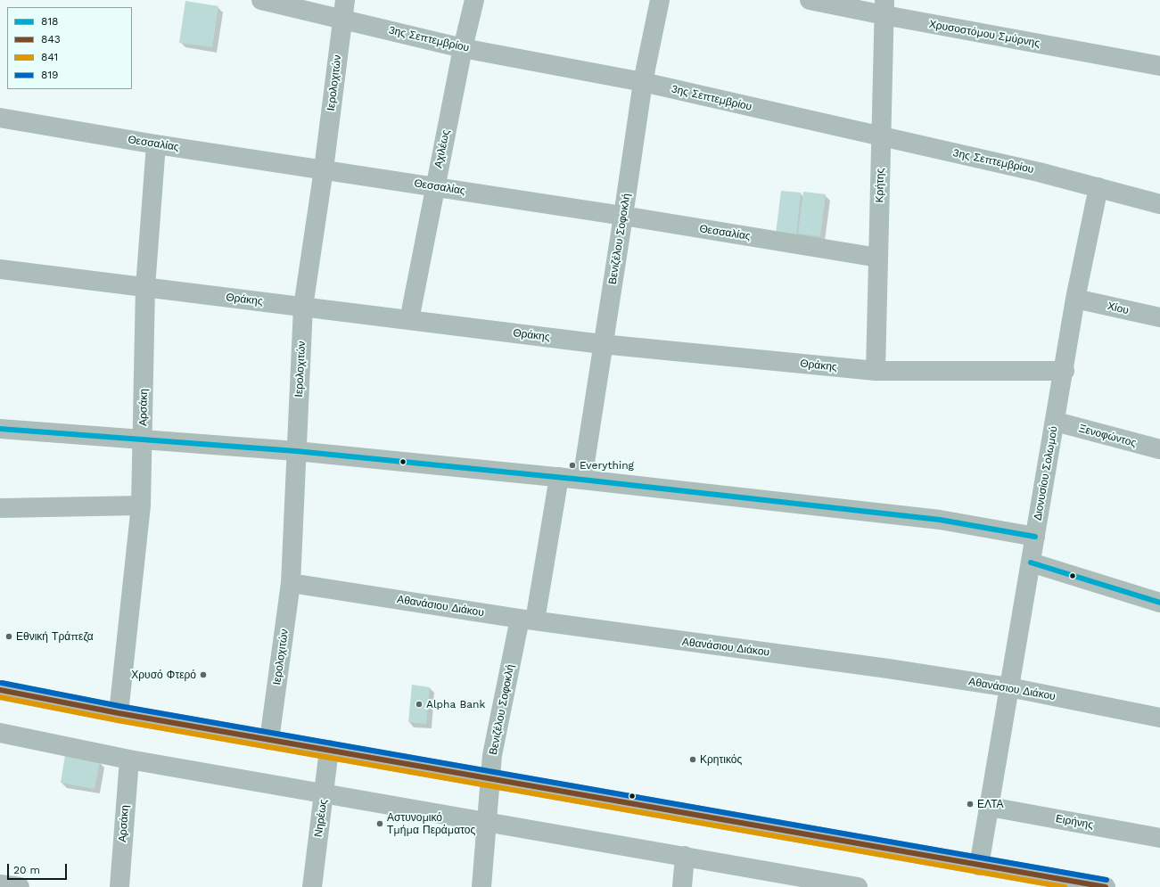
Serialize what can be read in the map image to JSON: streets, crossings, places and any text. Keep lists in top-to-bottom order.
{
  "streets": {
    "street": [
      "Χρυσοστόμου Σμύρνης",
      "3ης Σεπτεμβρίου",
      "Ιερολοχιτών",
      "Θεσσαλίας",
      "Αχιλέως",
      "Κρήτης",
      "Βενιζέλου Σοφοκλή",
      "Θράκης",
      "Χίου",
      "Αρσάκη",
      "Ξενοφώντος",
      "Διονυσίου Σολωμού",
      "Αθανάσιου Διάκου",
      "Νηρέως",
      "Ειρήνης"
    ]
  },
  "crossings": [
    ["Χρυσοστόμου Σμύρνης", "Κρήτης"],
    ["3ης Σεπτεμβρίου", "Ιερολοχιτών"],
    ["3ης Σεπτεμβρίου", "Αχιλέως"],
    ["3ης Σεπτεμβρίου", "Κρήτης"],
    ["3ης Σεπτεμβρίου", "Βενιζέλου Σοφοκλή"],
    ["3ης Σεπτεμβρίου", "Διονυσίου Σολωμού"],
    ["Ιερολοχιτών", "Θεσσαλίας"],
    ["Ιερολοχιτών", "Θράκης"],
    ["Ιερολοχιτών", "Αθανάσιου Διάκου"],
    ["Θεσσαλίας", "Αχιλέως"],
    ["Θεσσαλίας", "Κρήτης"],
    ["Θεσσαλίας", "Βενιζέλου Σοφοκλή"],
    ["Θεσσαλίας", "Αρσάκη"],
    ["Αχιλέως", "Θράκης"],
    ["Κρήτης", "Θράκης"],
    ["Βενιζέλου Σοφοκλή", "Θράκης"],
    ["Βενιζέλου Σοφοκλή", "Αθανάσιου Διάκου"],
    ["Θράκης", "Αρσάκη"],
    ["Θράκης", "Διονυσίου Σολωμού"],
    ["Χίου", "Διονυσίου Σολωμού"],
    ["Ξενοφώντος", "Διονυσίου Σολωμού"],
    ["Διονυσίου Σολωμού", "Αθανάσιου Διάκου"],
    ["Διονυσίου Σολωμού", "Ειρήνης"]
  ],
  "places": [
    "Everything",
    "Εθνική Τράπεζα",
    "Χρυσό Φτερό",
    "Alpha Bank",
    "Κρητικός",
    "ΕΛΤΑ",
    "Αστυνομικό Τμήμα Περάματος"
  ],
  "lines": [
    "transit line 818",
    "transit line 819",
    "transit line 843",
    "transit line 841"
  ],
  "legend": [
    "818",
    "843",
    "841",
    "819"
  ],
  "scale_bar": "20 m"
}
